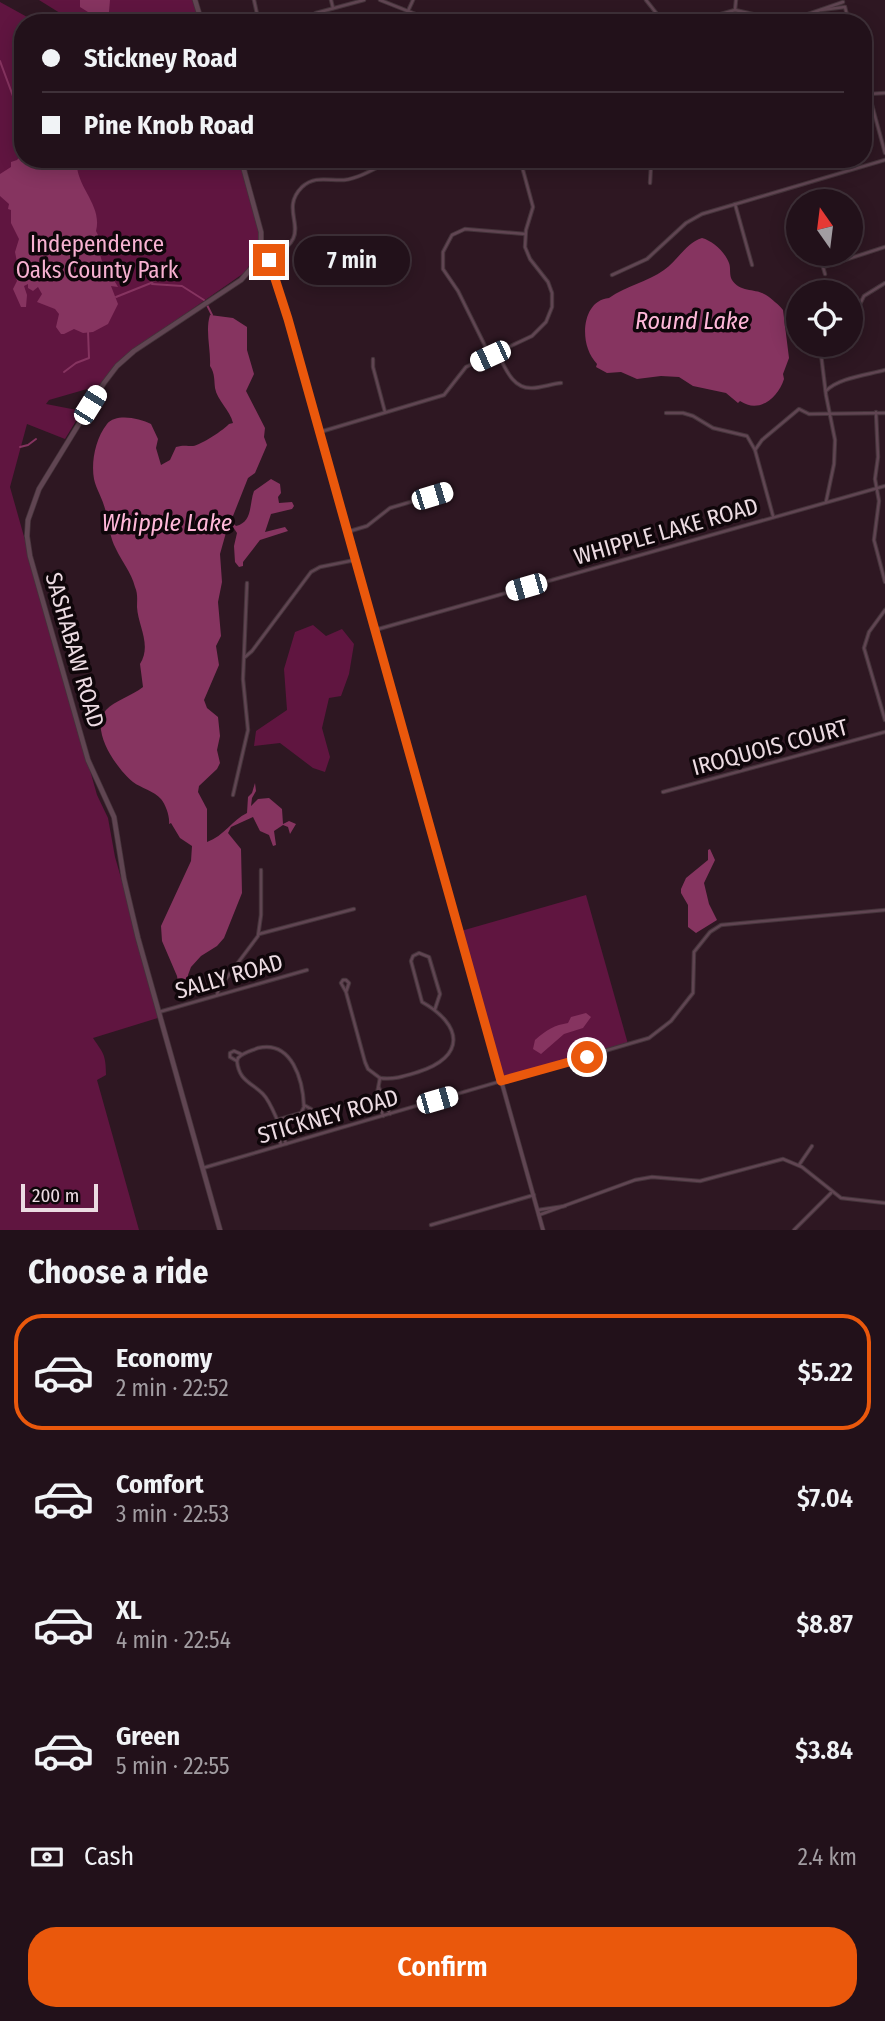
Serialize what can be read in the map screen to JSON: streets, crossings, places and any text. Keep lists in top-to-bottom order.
{
  "streets": {
    "main road": ["SASHABAW ROAD"],
    "street": [
      "WHIPPLE LAKE ROAD",
      "IROQUOIS COURT",
      "SALLY ROAD",
      "STICKNEY ROAD"
    ]
  },
  "crossings": [
    ["SASHABAW ROAD", "SALLY ROAD"],
    ["SASHABAW ROAD", "STICKNEY ROAD"]
  ],
  "water": ["Round Lake", "Whipple Lake"],
  "parks": ["Independence Oaks County Park"],
  "scale_bar": "200 m",
  "north": "top",
  "page": {
    "banner": ["Stickney Road", "Pine Knob Road"],
    "bubble": "7 min",
    "scale": "200 m",
    "heading": "Choose a ride",
    "list": [
      {
        "name": "Economy",
        "note": "2 min · 22:52",
        "value": "$5.22"
      },
      {
        "name": "Comfort",
        "note": "3 min · 22:53",
        "value": "$7.04"
      },
      {
        "name": "XL",
        "note": "4 min · 22:54",
        "value": "$8.87"
      },
      {
        "name": "Green",
        "note": "5 min · 22:55",
        "value": "$3.84"
      }
    ],
    "pay": ["Cash", "2.4 km"],
    "buttons": "Confirm"
  }
}
